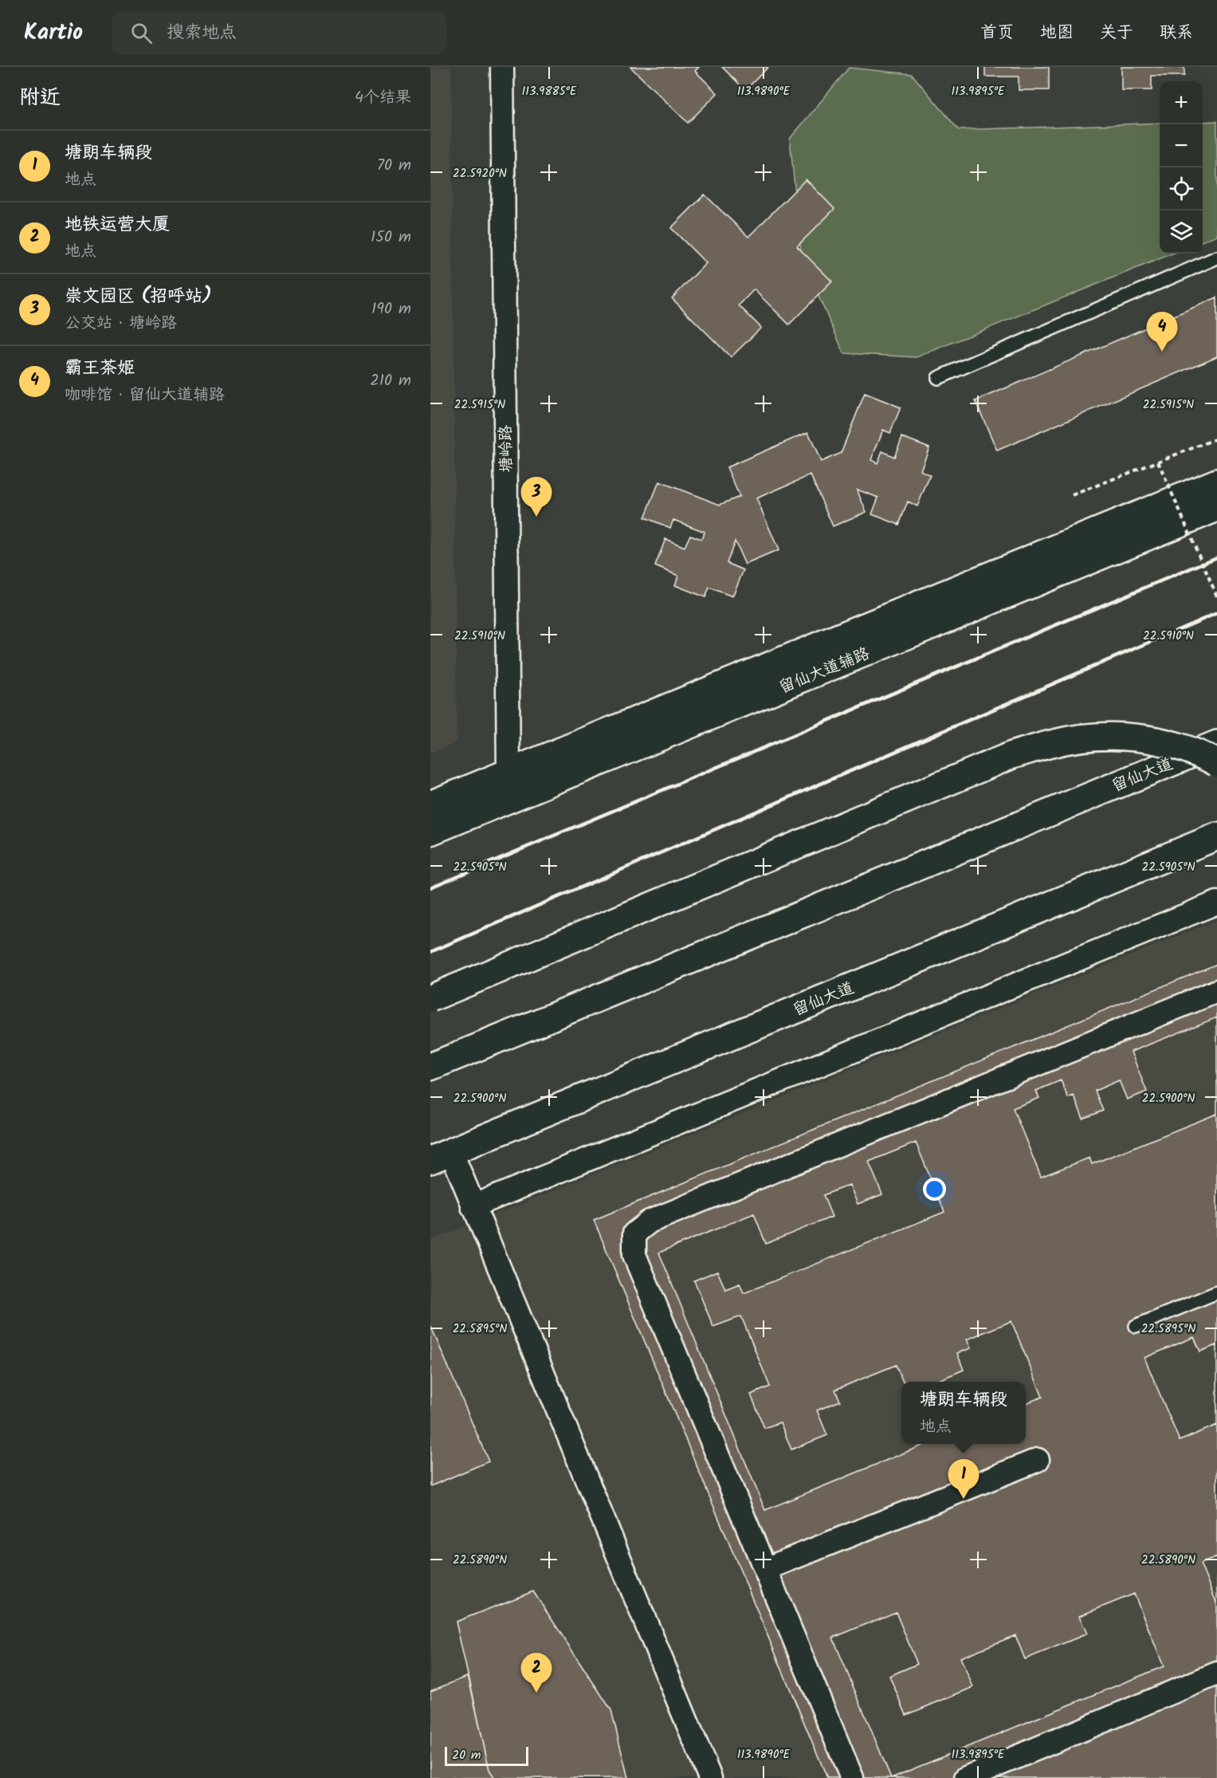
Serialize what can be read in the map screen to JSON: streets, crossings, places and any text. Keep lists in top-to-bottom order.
{
  "streets": {
    "main road": ["留仙大道辅路", "留仙大道"],
    "street": ["塘岭路"]
  },
  "crossings": [
    ["塘岭路", "留仙大道辅路"]
  ],
  "scale_bar": "20 m",
  "page": {
    "header": "Kartio",
    "search": "搜索地点",
    "nav": [
      "首页",
      "地图",
      "关于",
      "联系"
    ],
    "heading": ["附近", "4个结果"],
    "map_buttons": ["+", "−"],
    "list": [
      {
        "mark": "1",
        "name": "塘朗车辆段",
        "note": "地点",
        "value": "70 m"
      },
      {
        "mark": "2",
        "name": "地铁运营大厦",
        "note": "地点",
        "value": "150 m"
      },
      {
        "mark": "3",
        "name": "崇文园区 (招呼站)",
        "note": "公交站 · 塘岭路",
        "value": "190 m"
      },
      {
        "mark": "4",
        "name": "霸王茶姬",
        "note": "咖啡馆 · 留仙大道辅路",
        "value": "210 m"
      }
    ],
    "pins": [
      "4",
      "3",
      "1",
      "2"
    ],
    "popup": ["塘朗车辆段", "地点"],
    "scale": "20 m"
  },
  "coordinates": [
    "113.9885°E",
    "113.9890°E",
    "113.9895°E",
    "22.5920°N",
    "22.5915°N",
    "22.5910°N",
    "22.5905°N",
    "22.5900°N",
    "22.5895°N",
    "22.5890°N"
  ]
}
